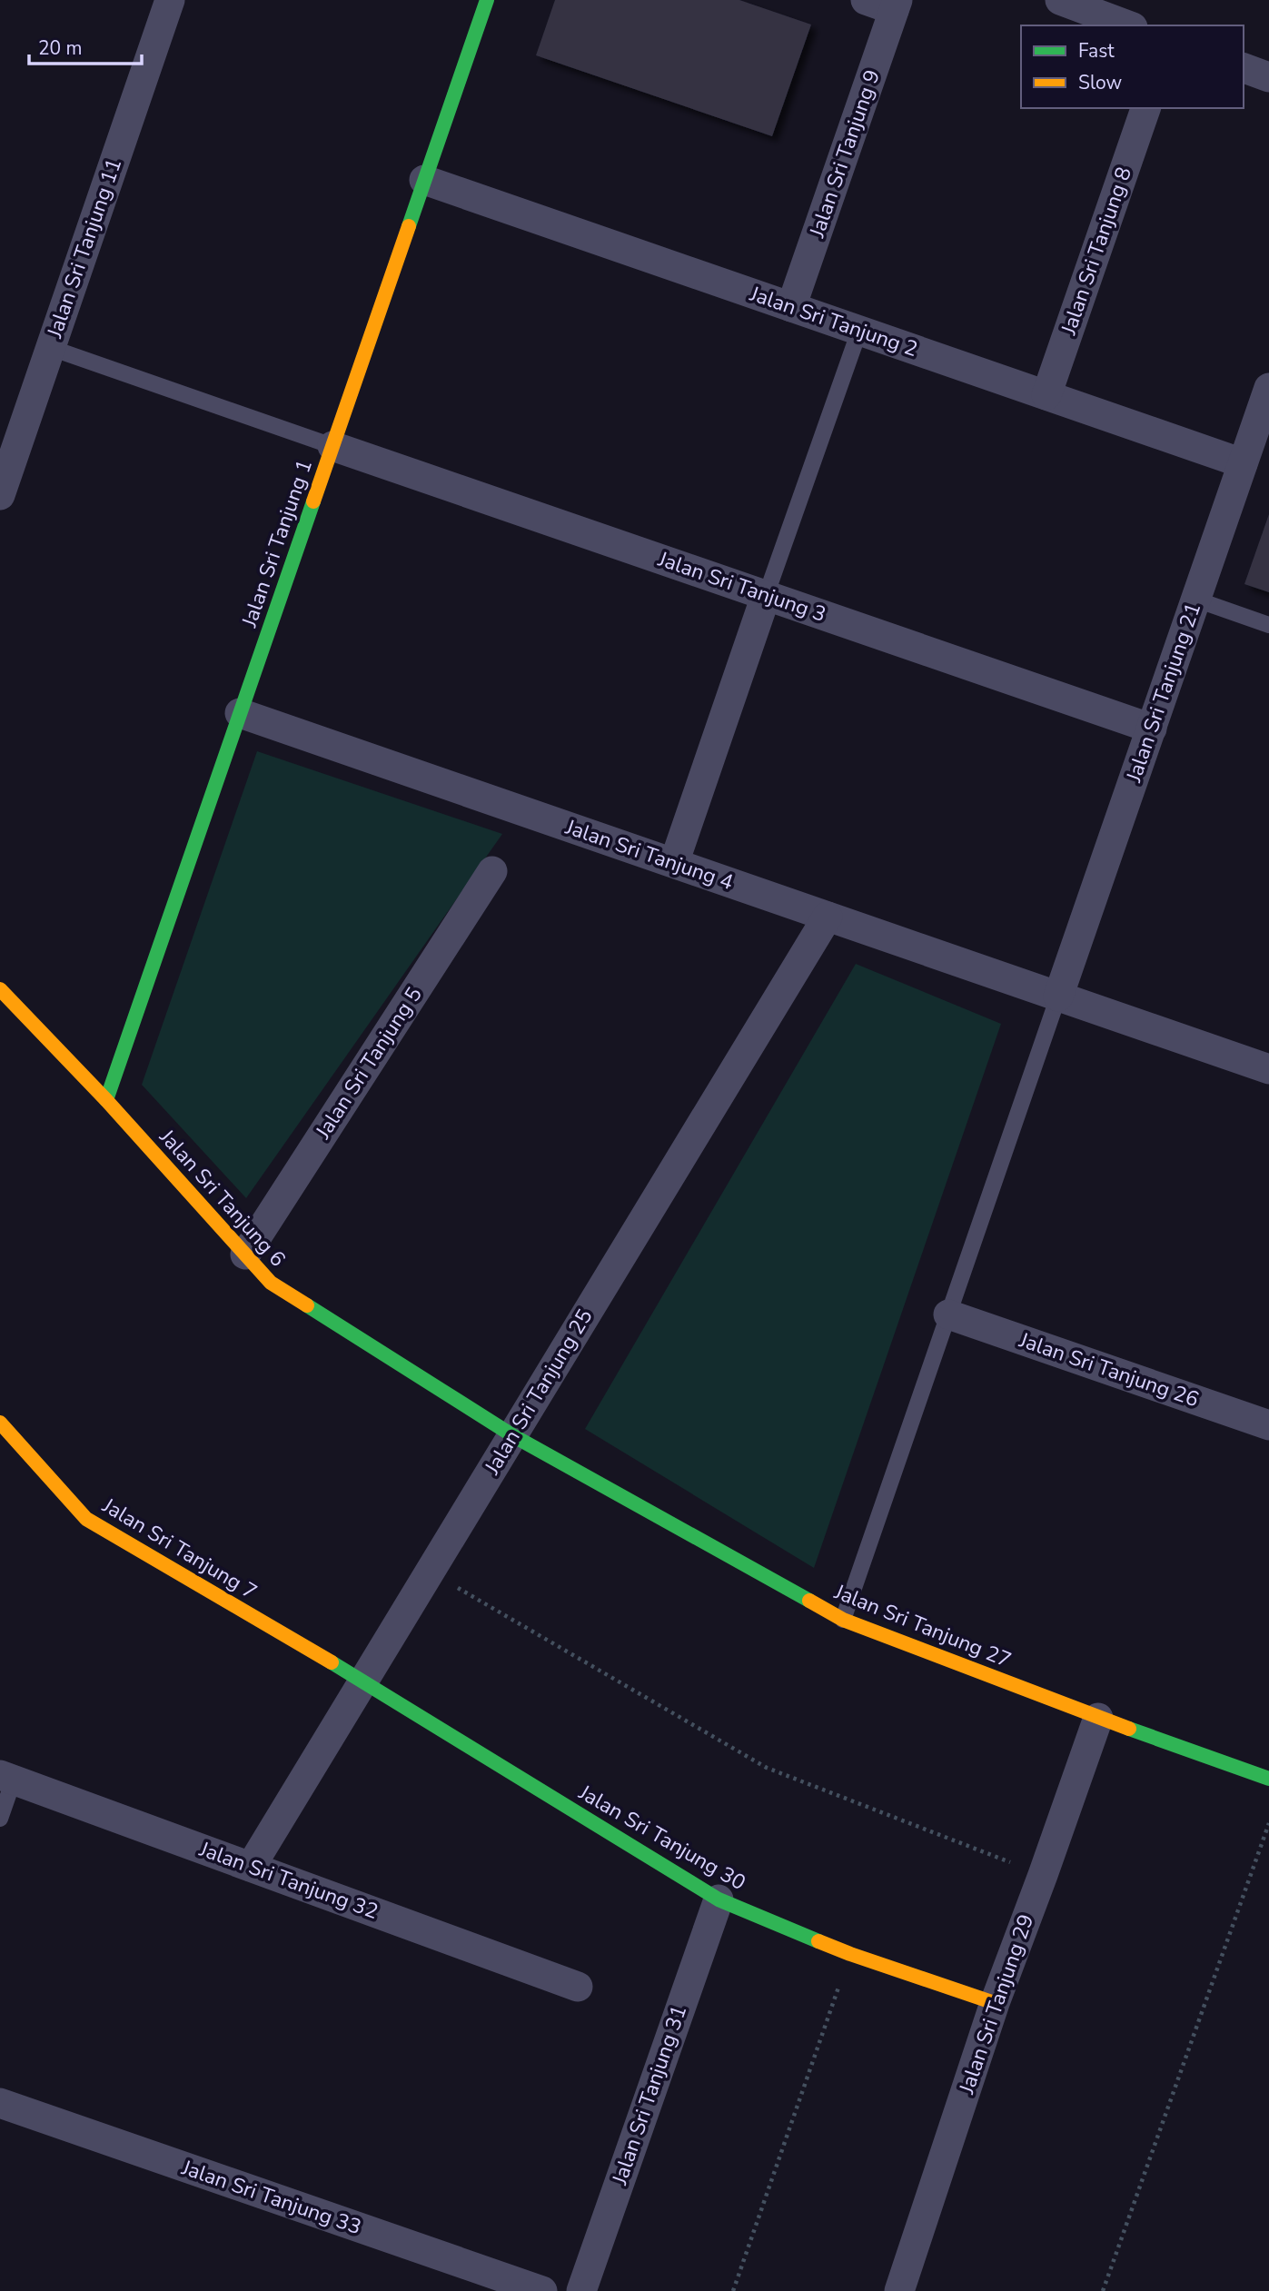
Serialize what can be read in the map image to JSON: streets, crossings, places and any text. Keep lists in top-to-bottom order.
{
  "streets": {
    "street": [
      "Jalan Sri Tanjung 9",
      "Jalan Sri Tanjung 11",
      "Jalan Sri Tanjung 8",
      "Jalan Sri Tanjung 2",
      "Jalan Sri Tanjung 1",
      "Jalan Sri Tanjung 3",
      "Jalan Sri Tanjung 21",
      "Jalan Sri Tanjung 4",
      "Jalan Sri Tanjung 5",
      "Jalan Sri Tanjung 6",
      "Jalan Sri Tanjung 26",
      "Jalan Sri Tanjung 25",
      "Jalan Sri Tanjung 7",
      "Jalan Sri Tanjung 27",
      "Jalan Sri Tanjung 30",
      "Jalan Sri Tanjung 32",
      "Jalan Sri Tanjung 29",
      "Jalan Sri Tanjung 31",
      "Jalan Sri Tanjung 33"
    ]
  },
  "crossings": [
    ["Jalan Sri Tanjung 9", "Jalan Sri Tanjung 2"],
    ["Jalan Sri Tanjung 8", "Jalan Sri Tanjung 2"],
    ["Jalan Sri Tanjung 2", "Jalan Sri Tanjung 1"],
    ["Jalan Sri Tanjung 2", "Jalan Sri Tanjung 21"],
    ["Jalan Sri Tanjung 1", "Jalan Sri Tanjung 3"],
    ["Jalan Sri Tanjung 1", "Jalan Sri Tanjung 4"],
    ["Jalan Sri Tanjung 1", "Jalan Sri Tanjung 6"],
    ["Jalan Sri Tanjung 3", "Jalan Sri Tanjung 21"],
    ["Jalan Sri Tanjung 21", "Jalan Sri Tanjung 4"],
    ["Jalan Sri Tanjung 4", "Jalan Sri Tanjung 25"],
    ["Jalan Sri Tanjung 5", "Jalan Sri Tanjung 6"],
    ["Jalan Sri Tanjung 6", "Jalan Sri Tanjung 25"],
    ["Jalan Sri Tanjung 6", "Jalan Sri Tanjung 27"],
    ["Jalan Sri Tanjung 25", "Jalan Sri Tanjung 7"],
    ["Jalan Sri Tanjung 25", "Jalan Sri Tanjung 27"],
    ["Jalan Sri Tanjung 25", "Jalan Sri Tanjung 30"],
    ["Jalan Sri Tanjung 25", "Jalan Sri Tanjung 32"],
    ["Jalan Sri Tanjung 7", "Jalan Sri Tanjung 30"],
    ["Jalan Sri Tanjung 27", "Jalan Sri Tanjung 29"],
    ["Jalan Sri Tanjung 30", "Jalan Sri Tanjung 29"],
    ["Jalan Sri Tanjung 30", "Jalan Sri Tanjung 31"]
  ],
  "legend": ["Fast", "Slow"],
  "scale_bar": "20 m"
}
